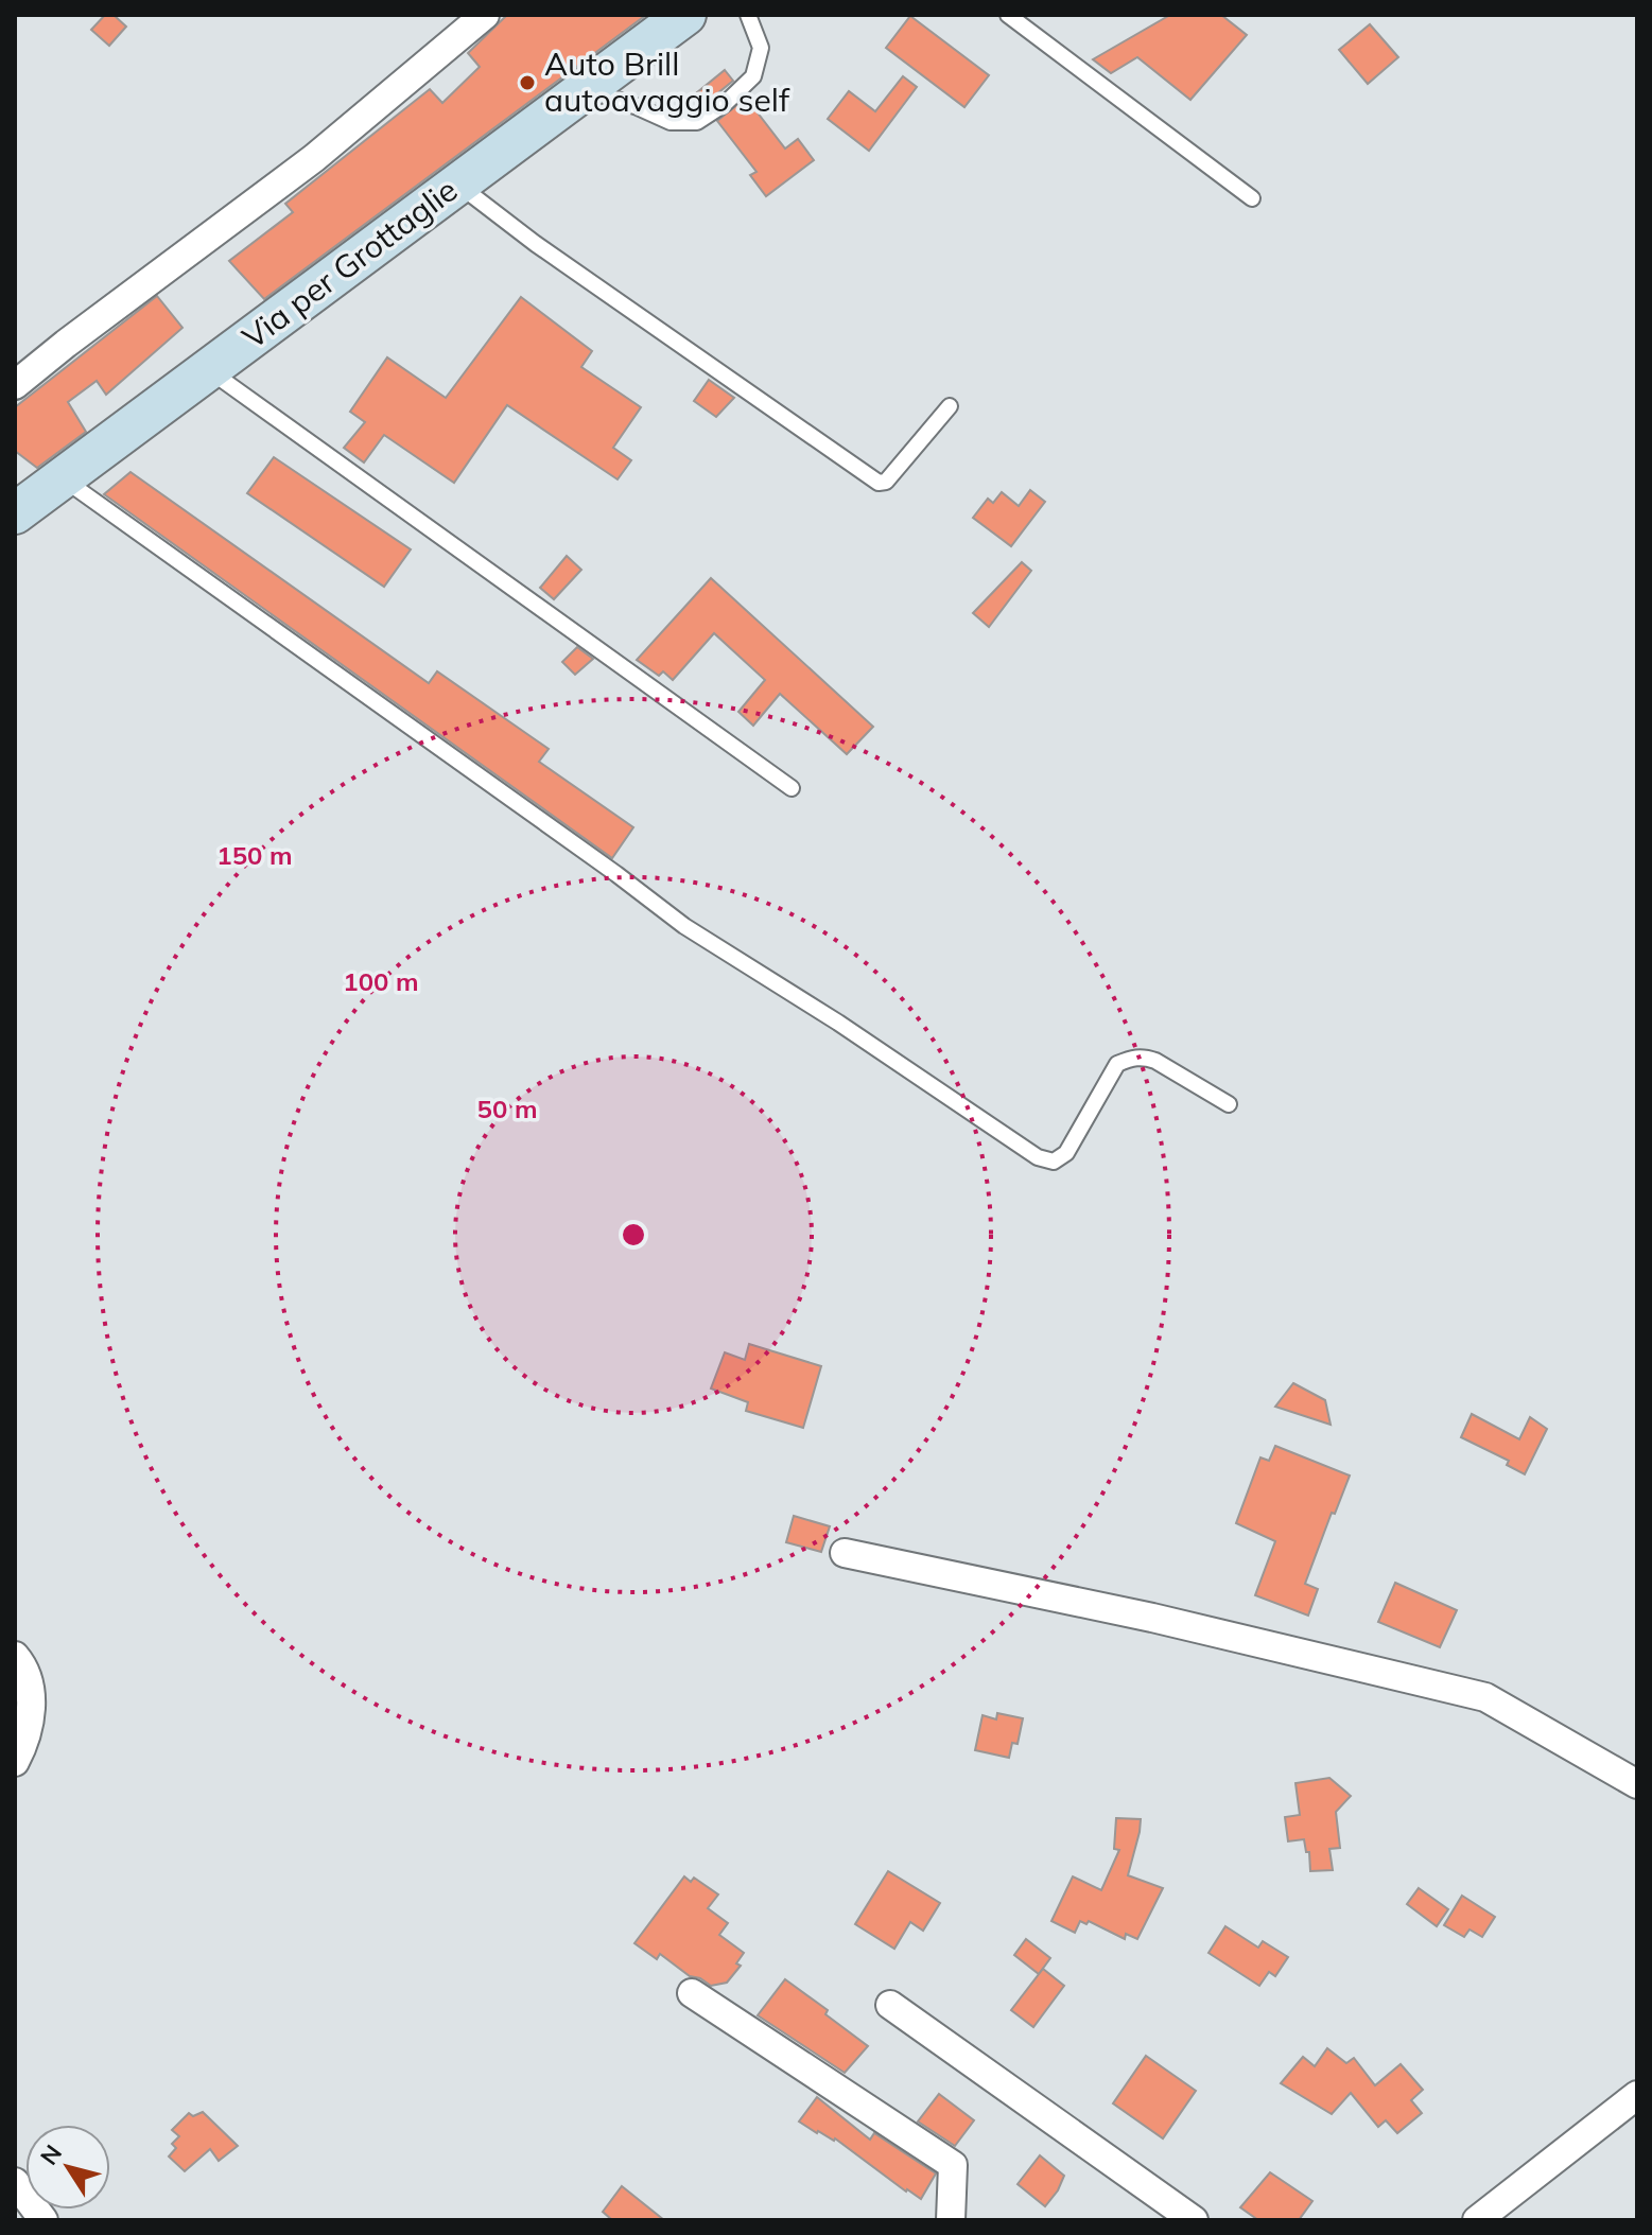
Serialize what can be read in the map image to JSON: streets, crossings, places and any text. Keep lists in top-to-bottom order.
{
  "streets": {
    "street": ["Via per Grottaglie"]
  },
  "places": ["Auto Brill autoavaggio self"],
  "north": "top left",
  "rings": ["150 m", "100 m", "50 m"]
}
